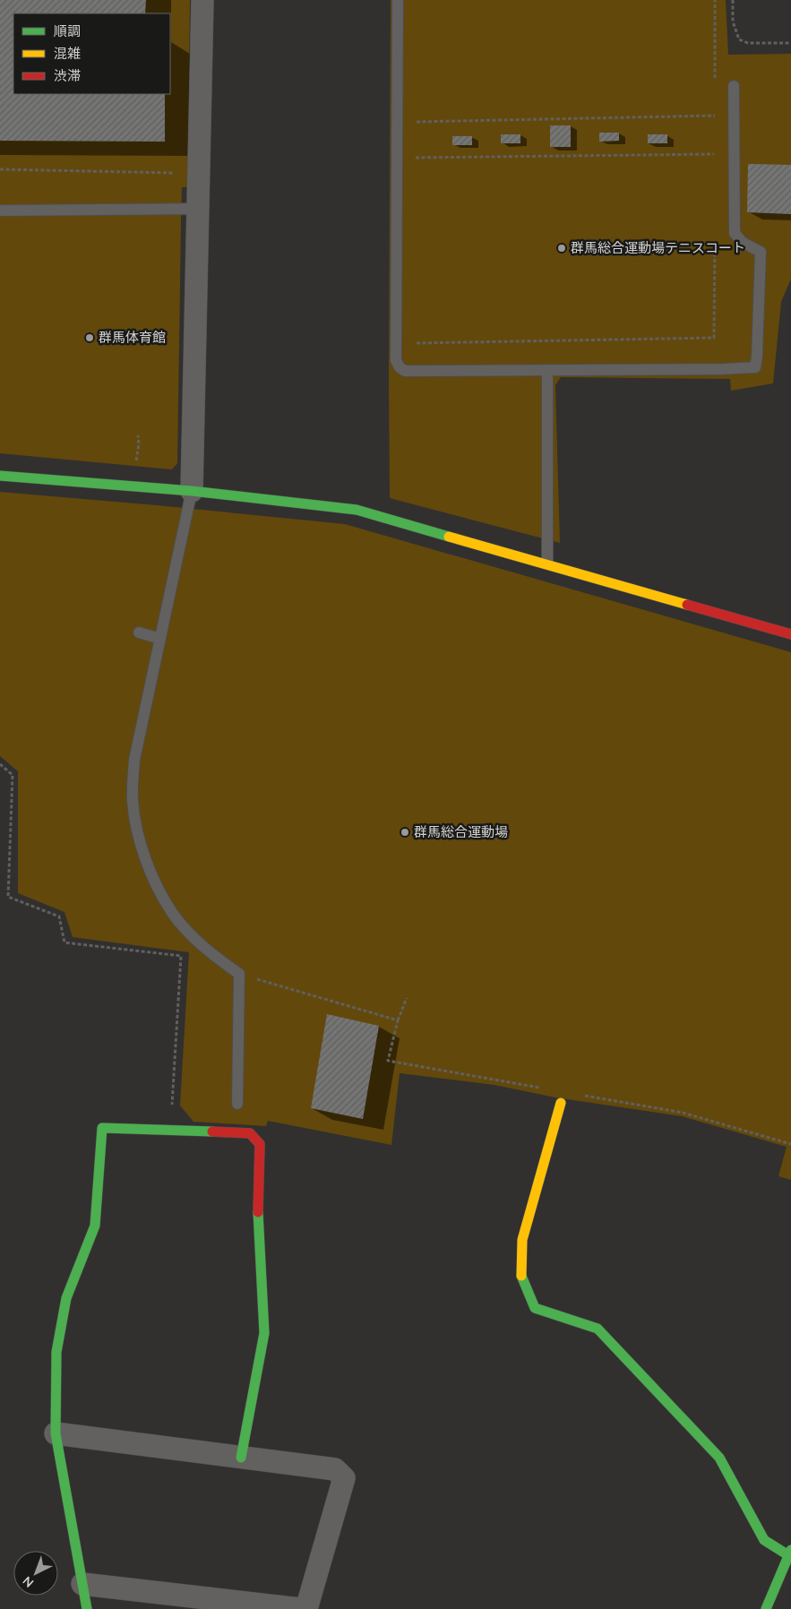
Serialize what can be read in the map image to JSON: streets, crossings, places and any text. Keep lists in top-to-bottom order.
{
  "places": ["群馬総合運動場テニスコート", "群馬体育館", "群馬総合運動場"],
  "legend": ["順調", "混雑", "渋滞"],
  "north": "bottom left"
}
